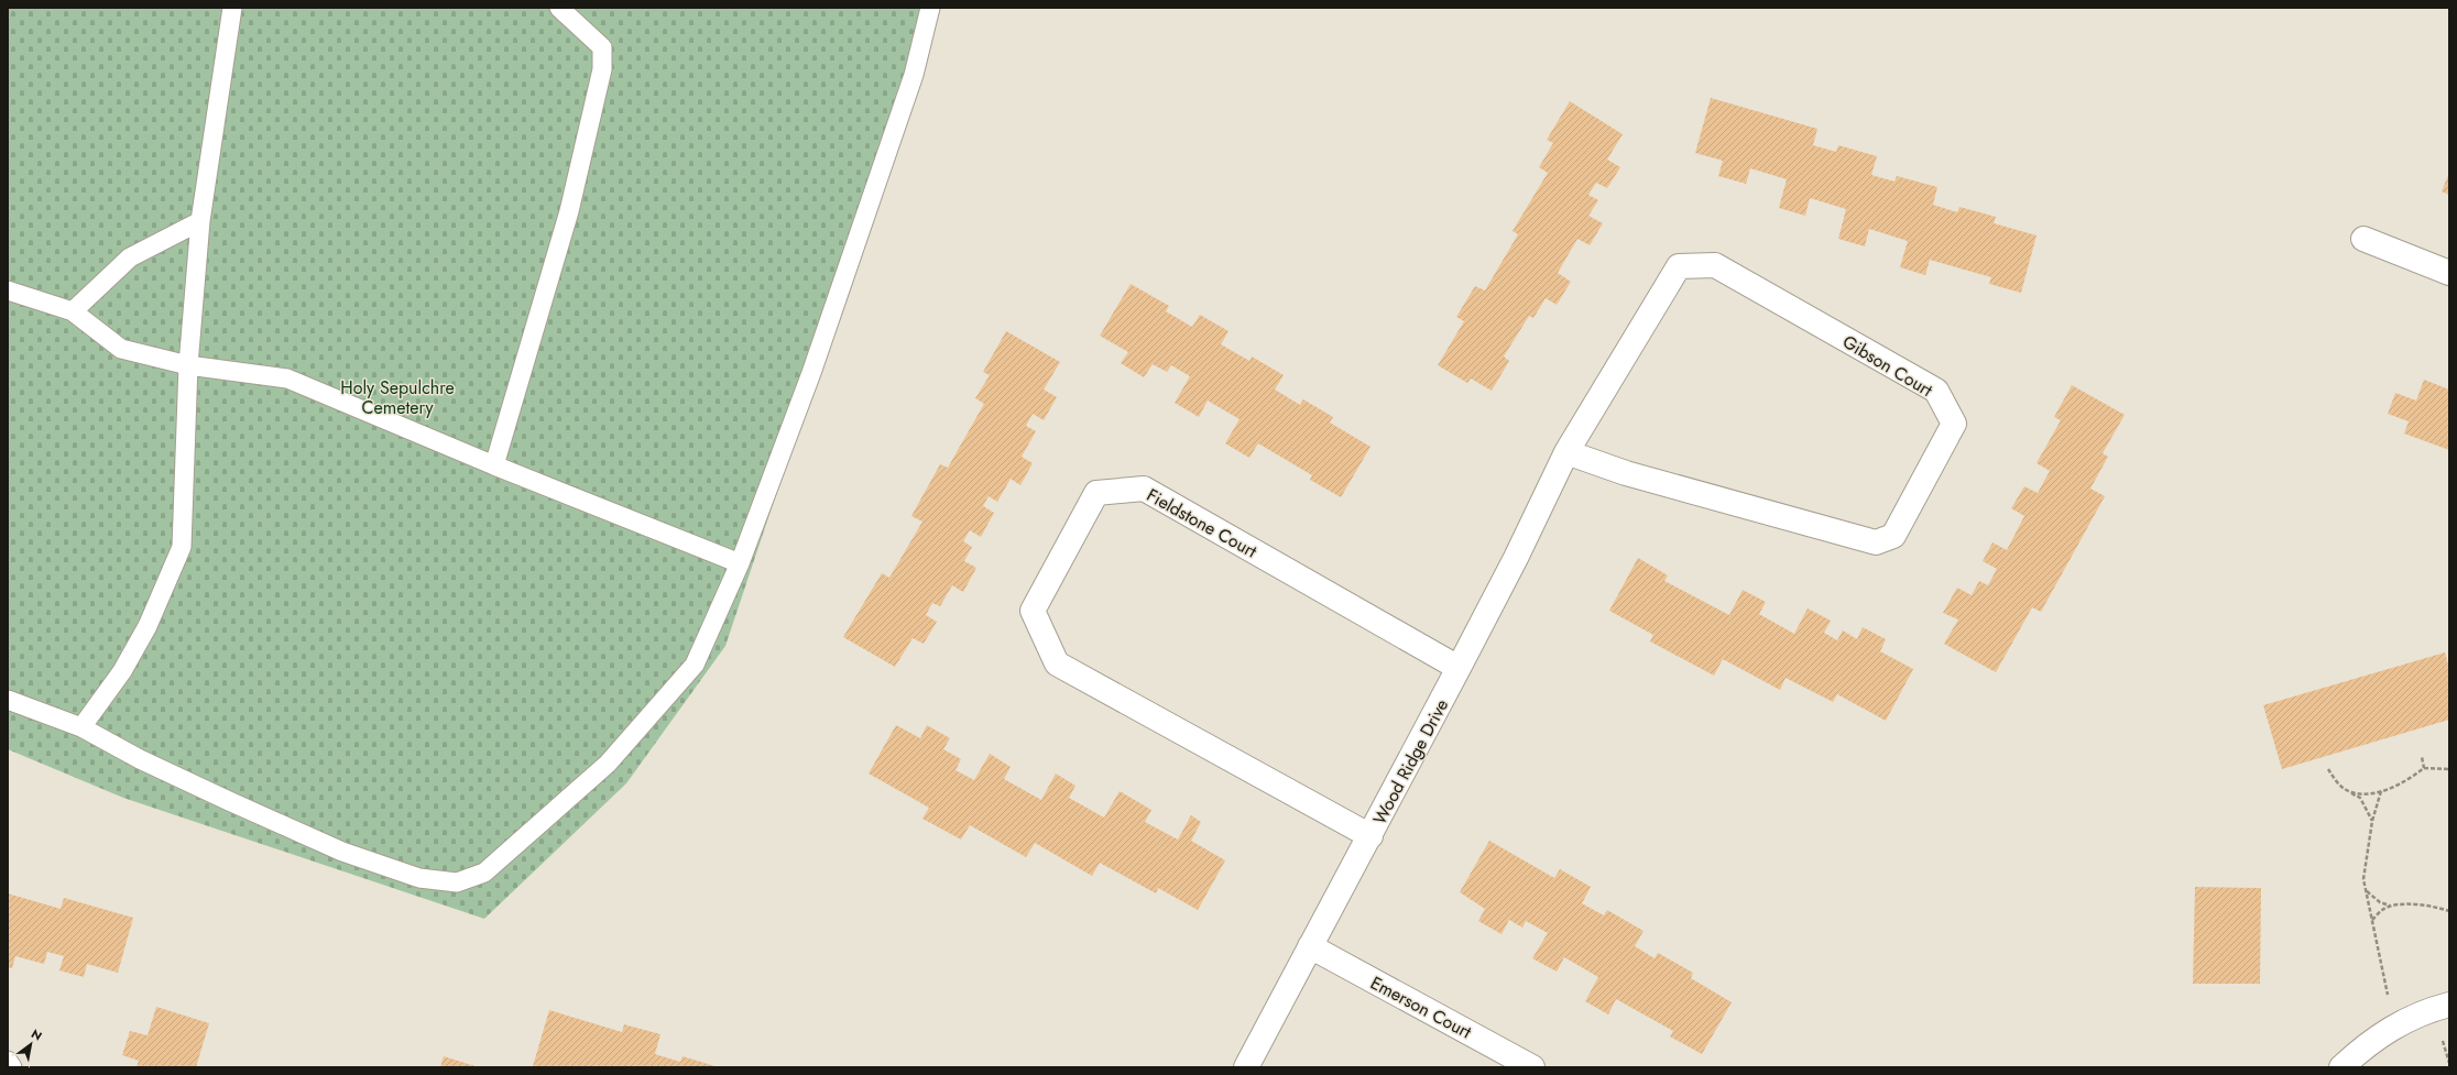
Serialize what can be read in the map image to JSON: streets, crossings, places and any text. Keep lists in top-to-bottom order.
{
  "streets": {
    "street": [
      "Gibson Court",
      "Fieldstone Court",
      "Wood Ridge Drive",
      "Emerson Court"
    ]
  },
  "crossings": [
    ["Gibson Court", "Wood Ridge Drive"],
    ["Fieldstone Court", "Wood Ridge Drive"],
    ["Wood Ridge Drive", "Emerson Court"]
  ],
  "parks": ["Holy Sepulchre Cemetery"],
  "north": "top right"
}
